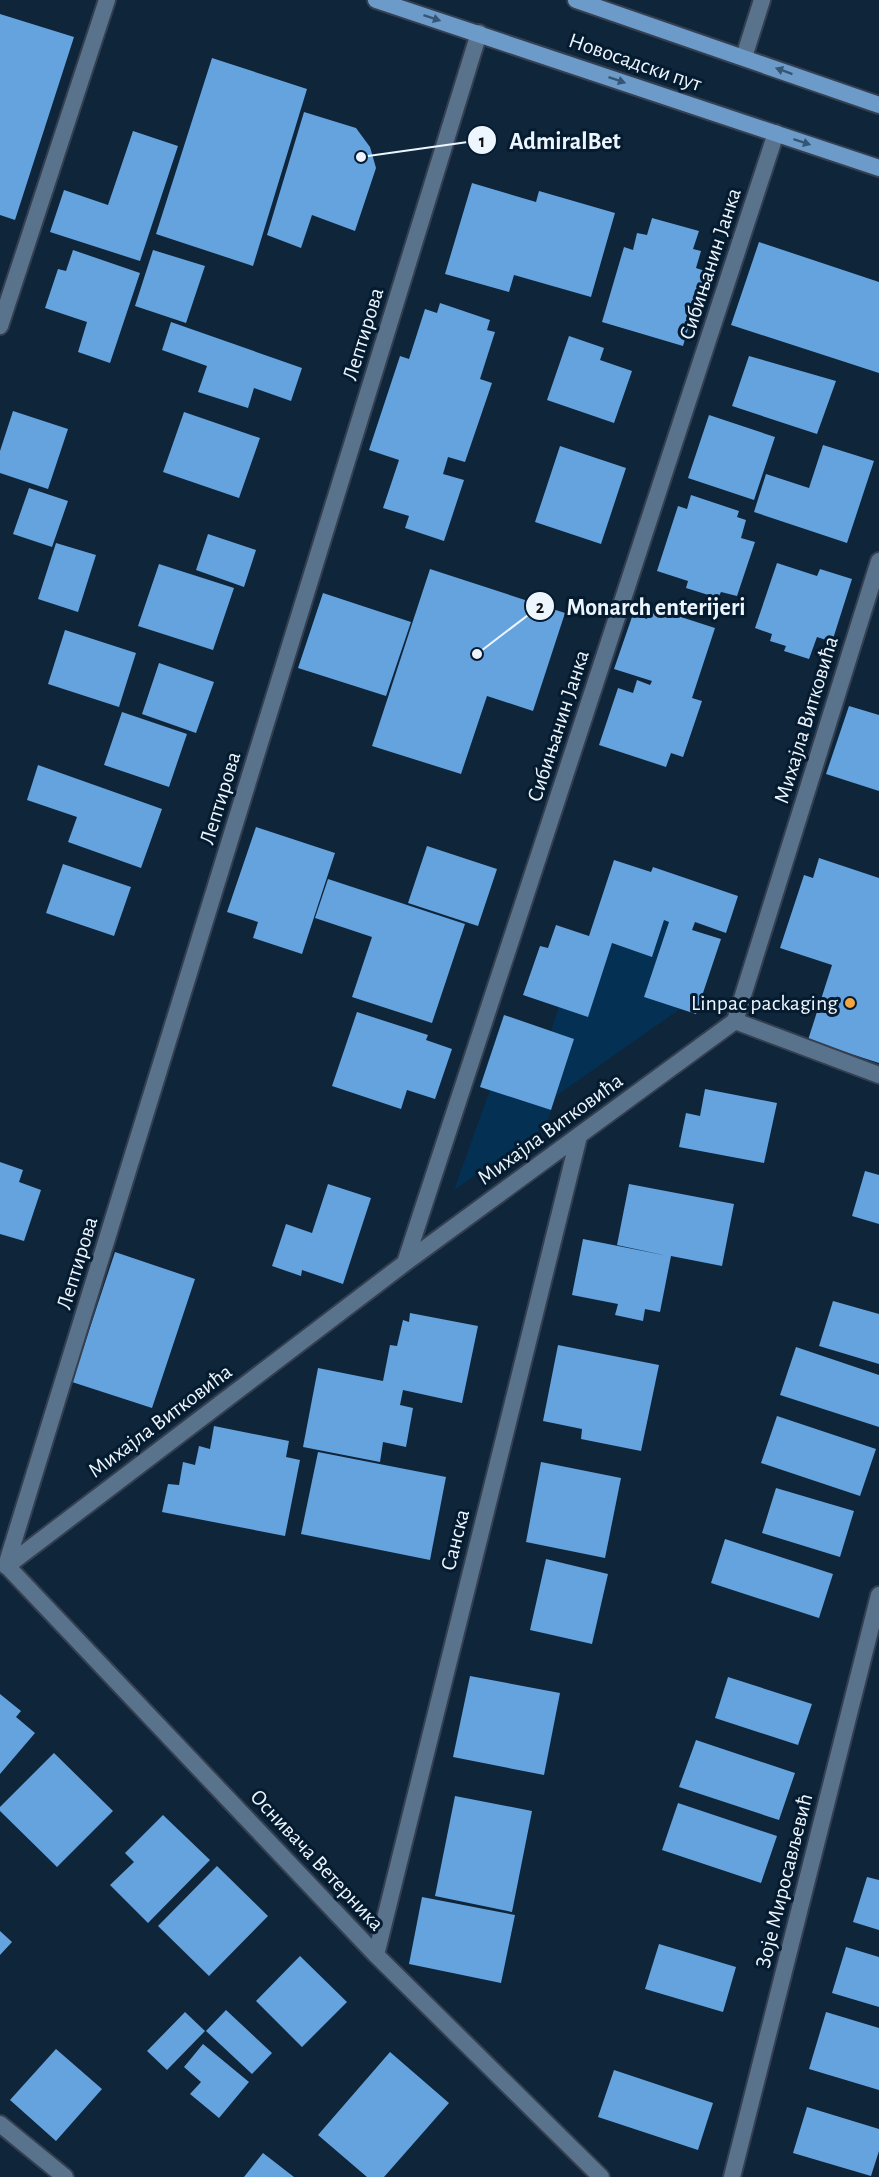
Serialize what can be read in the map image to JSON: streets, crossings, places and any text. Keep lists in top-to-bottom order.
{
  "streets": {
    "main road": ["Новосадски пут"],
    "street": [
      "Сибињанин Јанка",
      "Лептирова",
      "Михајла Витковића",
      "Санска",
      "Оснивача Ветерника",
      "Зоје Миросављевић"
    ]
  },
  "crossings": [
    ["Новосадски пут", "Сибињанин Јанка"],
    ["Новосадски пут", "Лептирова"],
    ["Сибињанин Јанка", "Михајла Витковића"],
    ["Лептирова", "Михајла Витковића"],
    ["Лептирова", "Оснивача Ветерника"],
    ["Михајла Витковића", "Санска"],
    ["Михајла Витковића", "Оснивача Ветерника"],
    ["Санска", "Оснивача Ветерника"]
  ],
  "places": ["AdmiralBet", "Monarch enterijeri", "Linpac packaging"]
}
